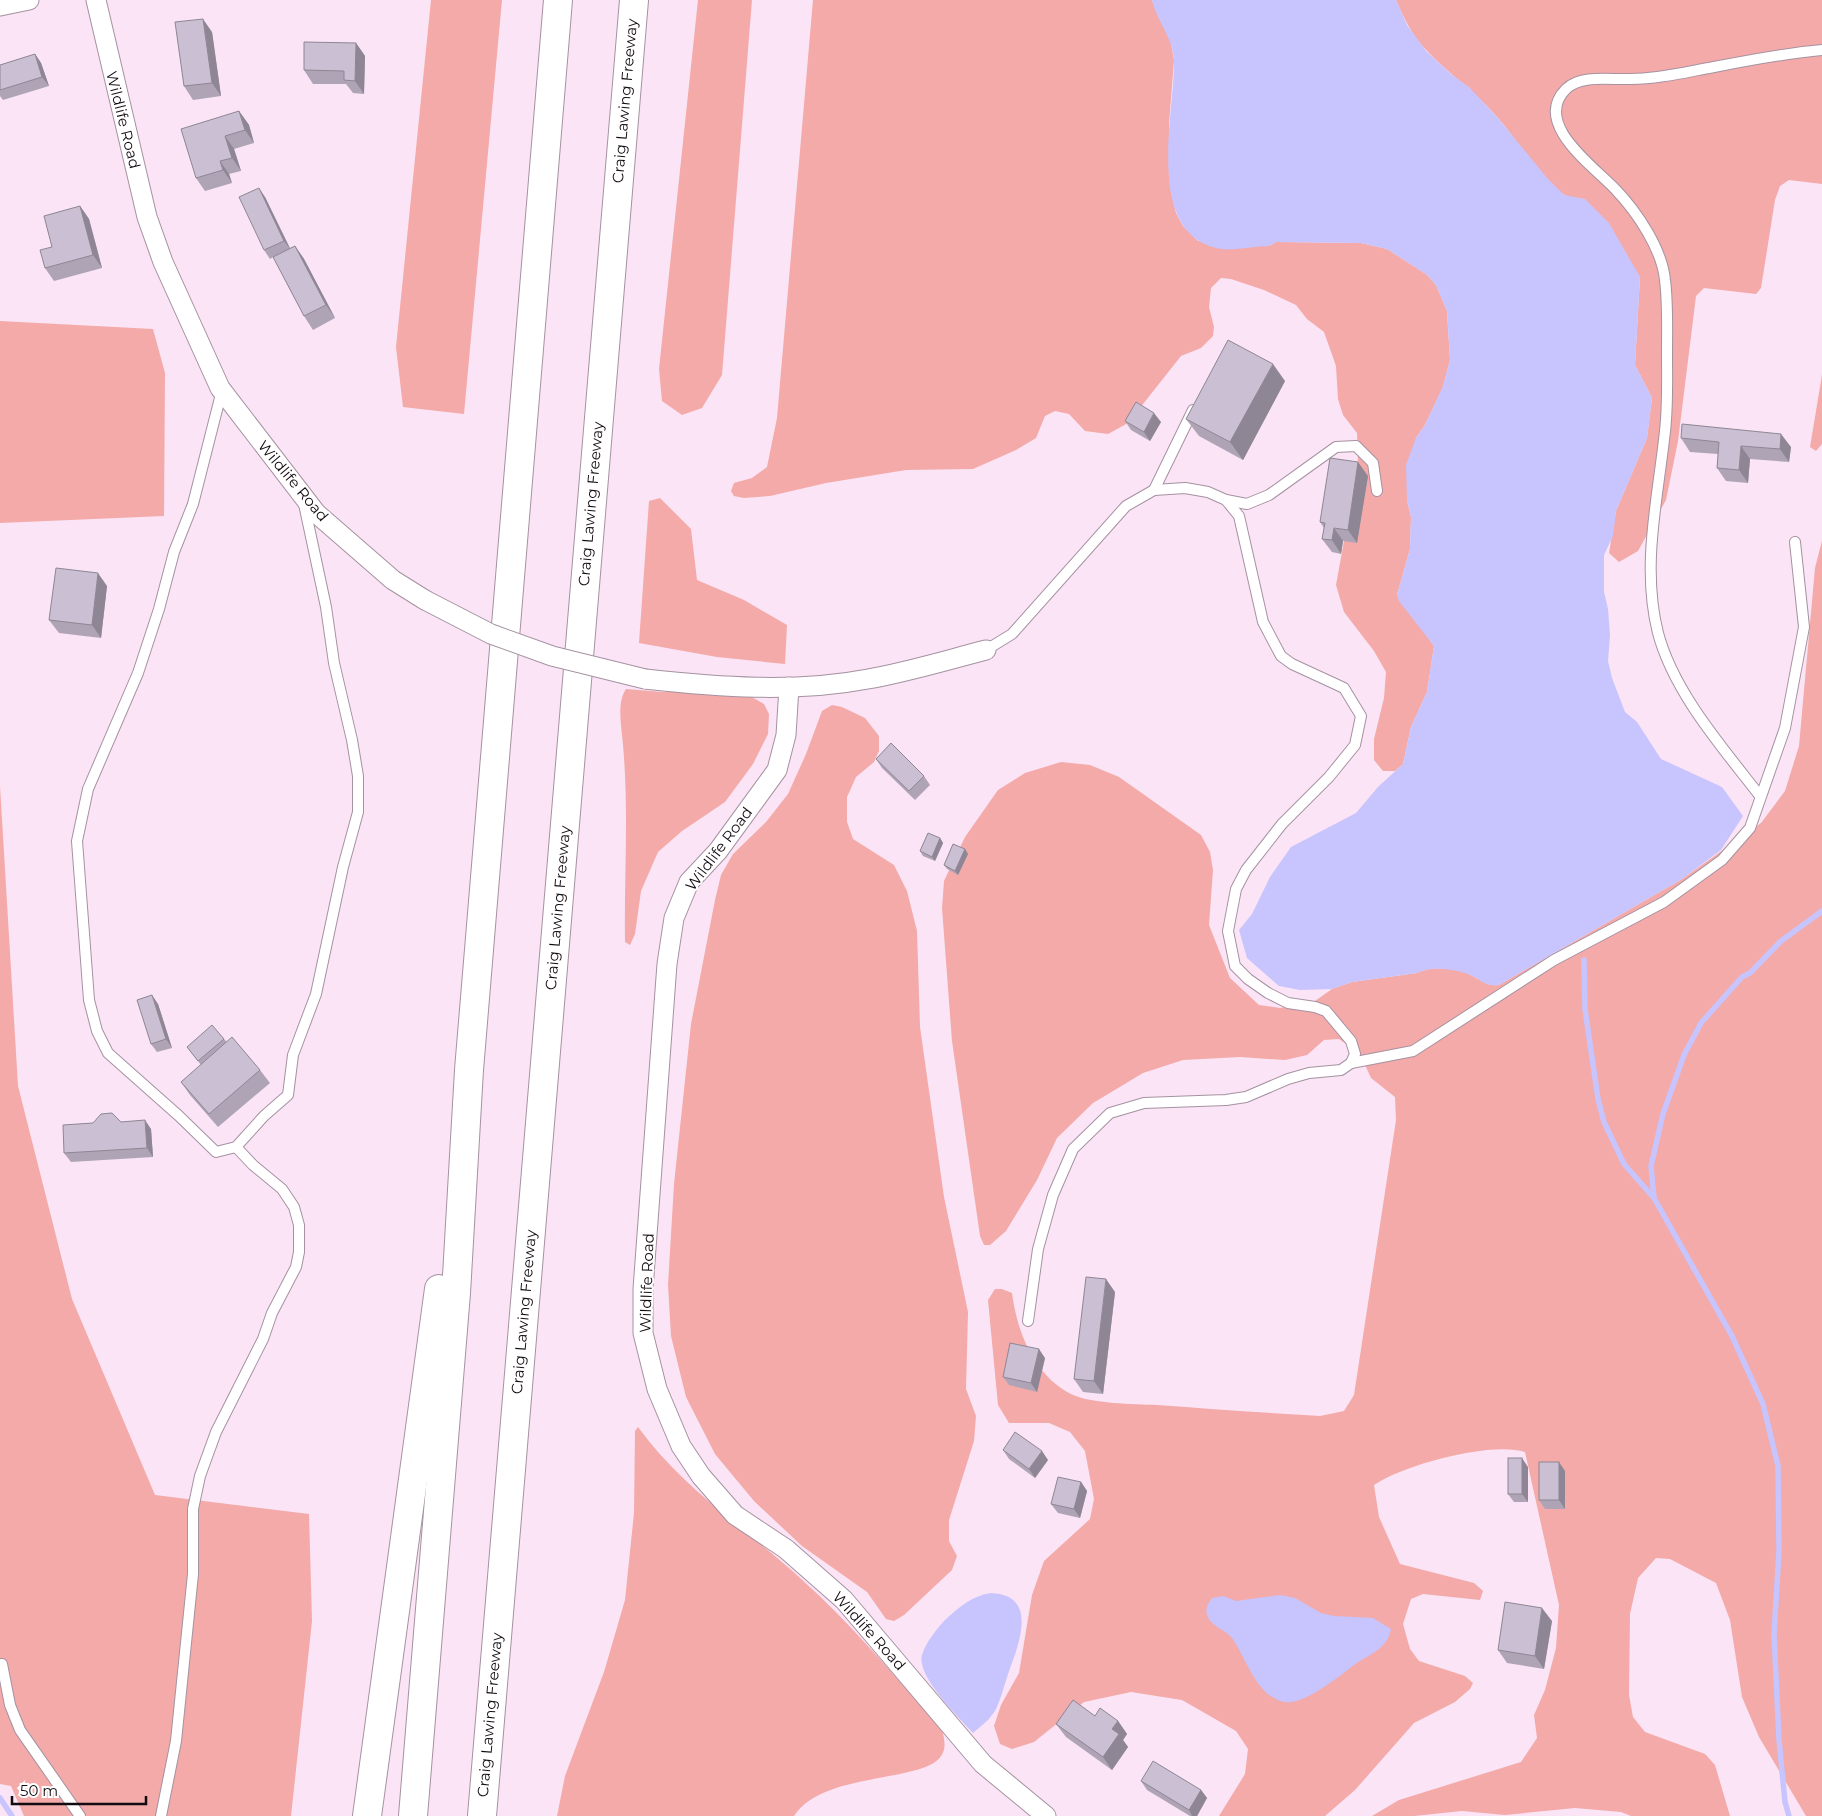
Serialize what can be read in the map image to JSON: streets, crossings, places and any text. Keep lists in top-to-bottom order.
{
  "streets": {
    "highway": ["Craig Lawing Freeway"],
    "street": ["Wildlife Road"]
  },
  "scale_bar": "50 m"
}
